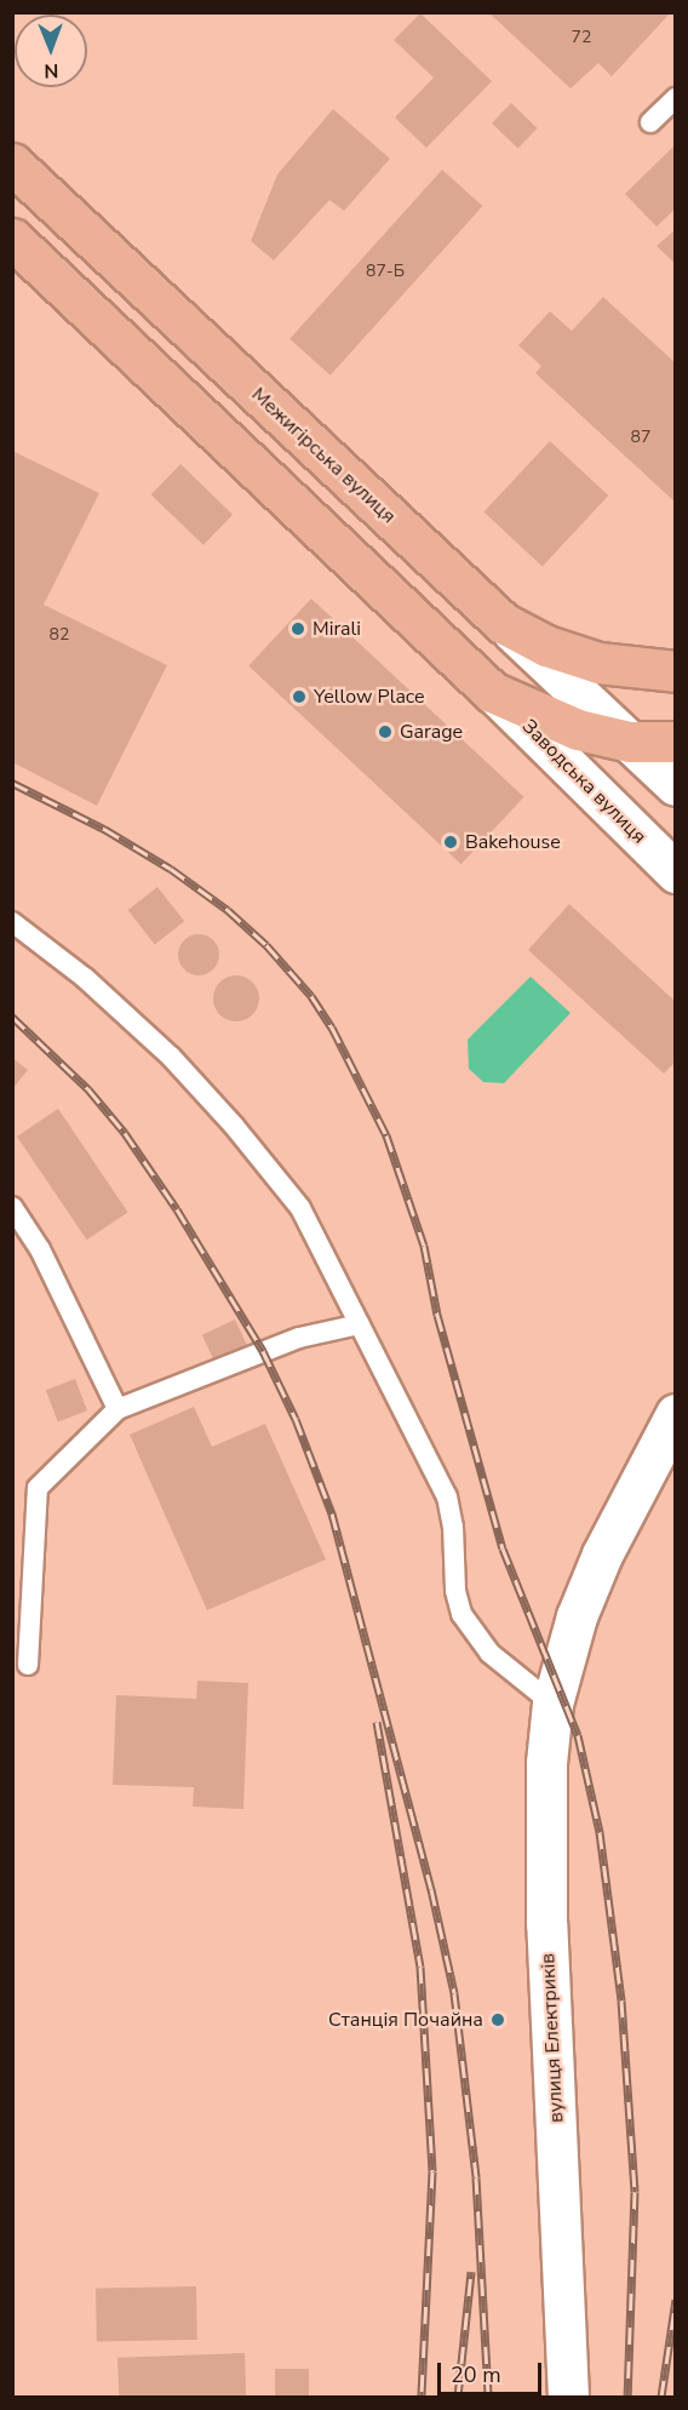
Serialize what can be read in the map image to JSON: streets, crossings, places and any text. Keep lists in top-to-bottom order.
{
  "streets": {
    "main road": ["Межигірська вулиця"],
    "street": ["Заводська вулиця", "вулиця Електриків"]
  },
  "places": [
    "Mirali",
    "Yellow Place",
    "Garage",
    "Bakehouse",
    "Станція Почайна"
  ],
  "house_numbers": [
    "72",
    "87-Б",
    "87",
    "82"
  ],
  "scale_bar": "20 m",
  "north": "bottom"
}
